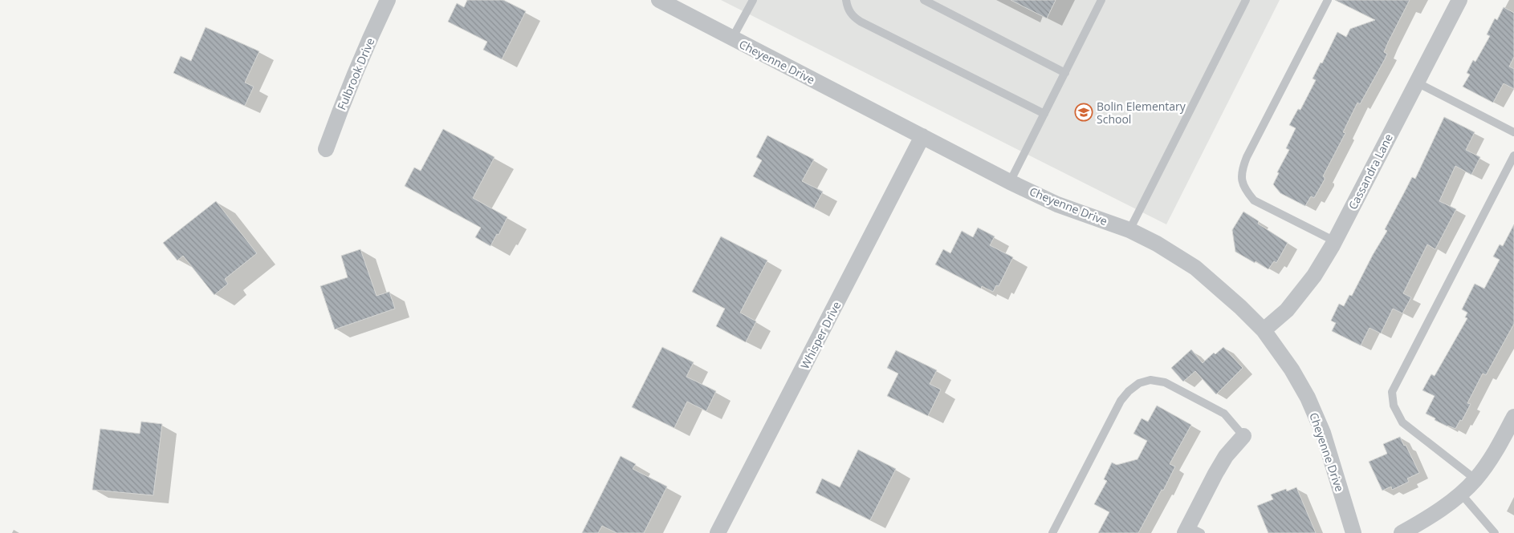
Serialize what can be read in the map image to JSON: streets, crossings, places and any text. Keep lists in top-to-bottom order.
{
  "streets": {
    "street": [
      "Cheyenne Drive",
      "Fulbrook Drive",
      "Cassandra Lane",
      "Whisper Drive"
    ]
  },
  "crossings": [
    ["Cheyenne Drive", "Cassandra Lane"],
    ["Cheyenne Drive", "Whisper Drive"]
  ],
  "places": {
    "school or university": ["Bolin Elementary School"]
  }
}
